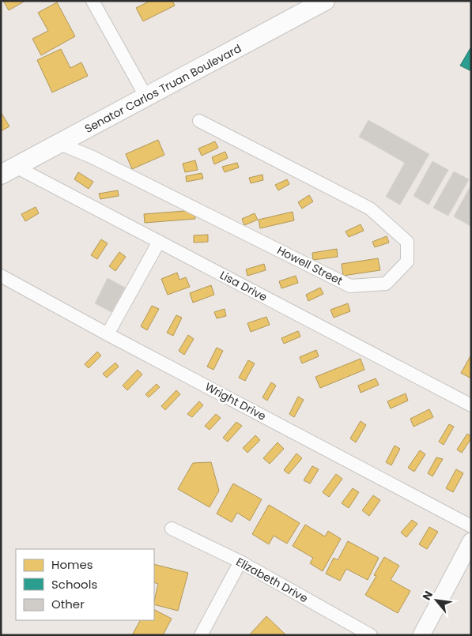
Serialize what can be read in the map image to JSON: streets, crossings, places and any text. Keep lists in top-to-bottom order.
{
  "streets": {
    "main road": ["Senator Carlos Truan Boulevard"],
    "street": [
      "Howell Street",
      "Lisa Drive",
      "Wright Drive",
      "Elizabeth Drive"
    ]
  },
  "crossings": [
    ["Senator Carlos Truan Boulevard", "Howell Street"],
    ["Senator Carlos Truan Boulevard", "Lisa Drive"]
  ],
  "legend": ["Homes", "Schools", "Other"],
  "north": "top left"
}
